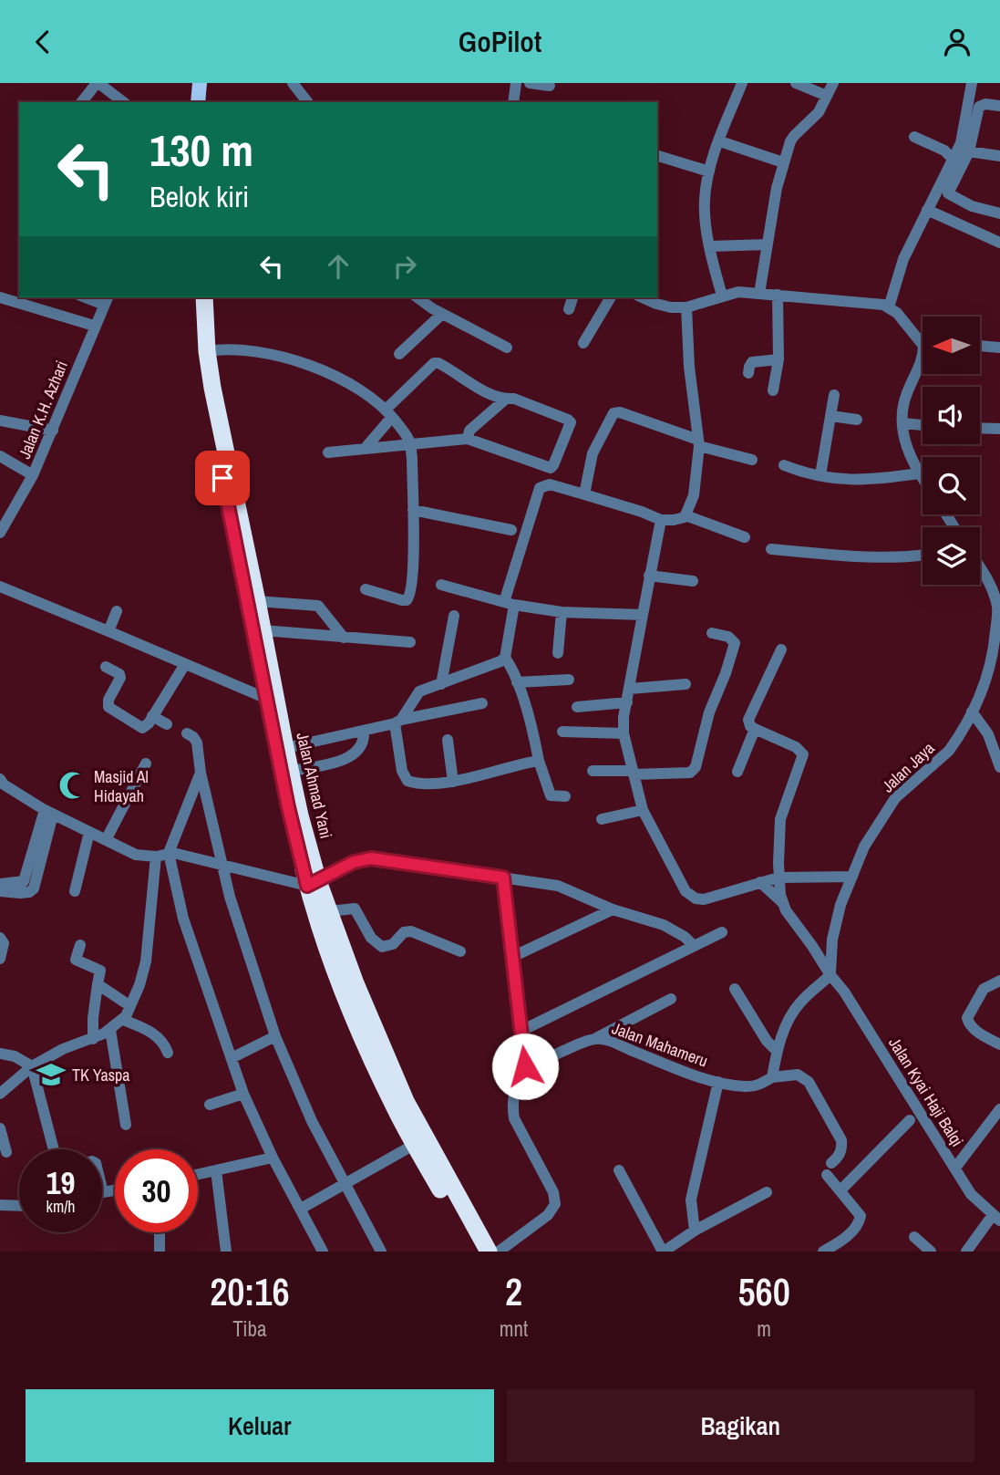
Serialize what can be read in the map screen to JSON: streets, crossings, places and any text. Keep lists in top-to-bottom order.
{
  "streets": {
    "highway": ["Jalan Ahmad Yani"],
    "street": [
      "Jalan K.H. Azhari",
      "Jalan Jaya",
      "Jalan Mahameru",
      "Jalan Kyai Haji Balqi"
    ]
  },
  "crossings": [
    ["Jalan Jaya", "Jalan Kyai Haji Balqi"]
  ],
  "places": {
    "mosque": ["Masjid Al Hidayah"],
    "school or university": ["TK Yaspa"]
  },
  "north": "left",
  "page": {
    "header": "GoPilot",
    "turn": ["130 m", "Belok kiri"],
    "speed": "19 km/h",
    "limit": "30",
    "eta": [
      "20:16",
      "Tiba",
      "2",
      "mnt",
      "560",
      "m"
    ],
    "buttons": ["Keluar", "Bagikan"]
  }
}
